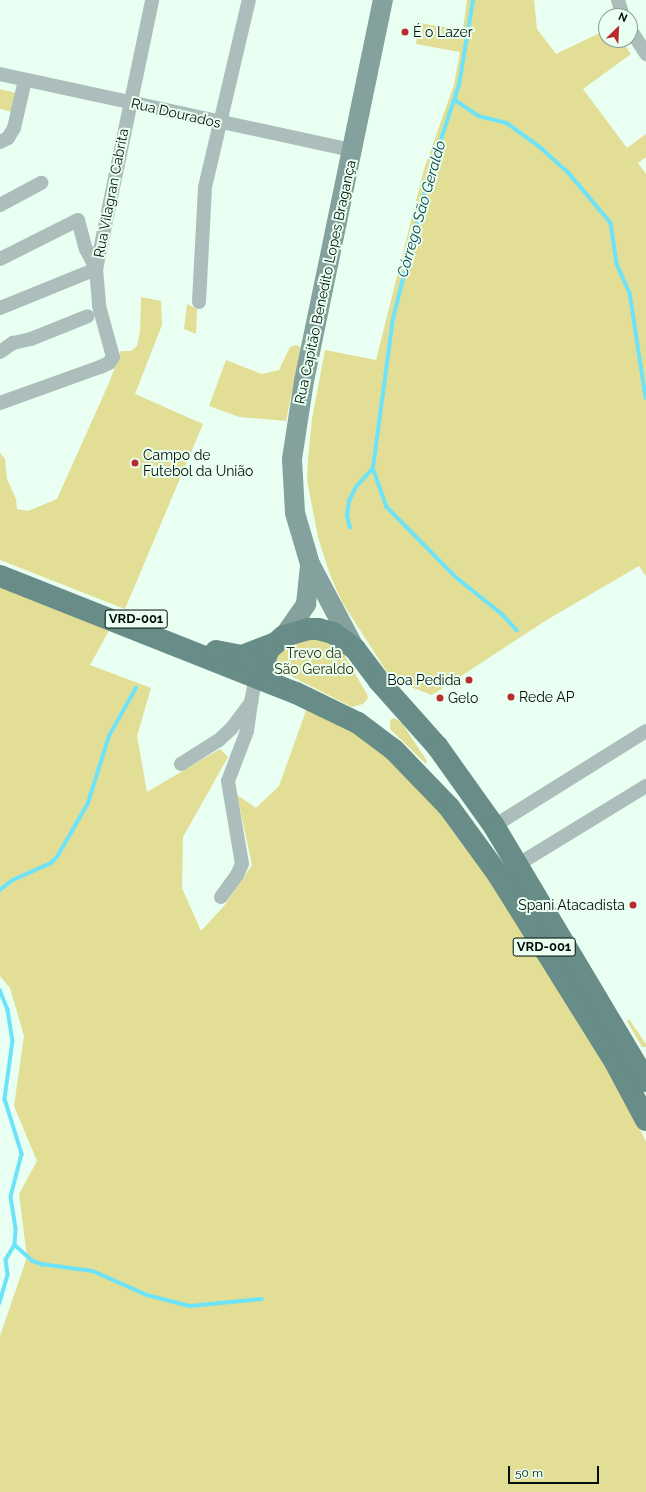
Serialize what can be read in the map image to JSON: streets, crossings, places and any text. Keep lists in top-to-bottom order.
{
  "streets": {
    "main road": ["Rua Capitão Benedito Lopes Bragança", "VRD-001"],
    "street": ["Rua Dourados", "Rua Vilagran Cabrita"]
  },
  "crossings": [
    ["Rua Dourados", "Rua Vilagran Cabrita"],
    ["Rua Dourados", "Rua Capitão Benedito Lopes Bragança"],
    ["Rua Capitão Benedito Lopes Bragança", "VRD-001"]
  ],
  "water": ["Córrego São Geraldo"],
  "parks": ["Trevo da São Geraldo"],
  "places": [
    "É o Lazer",
    "Campo de Futebol da União",
    "Boa Pedida",
    "Rede AP",
    "Gelo",
    "Spani Atacadista"
  ],
  "scale_bar": "50 m",
  "north": "top right"
}
